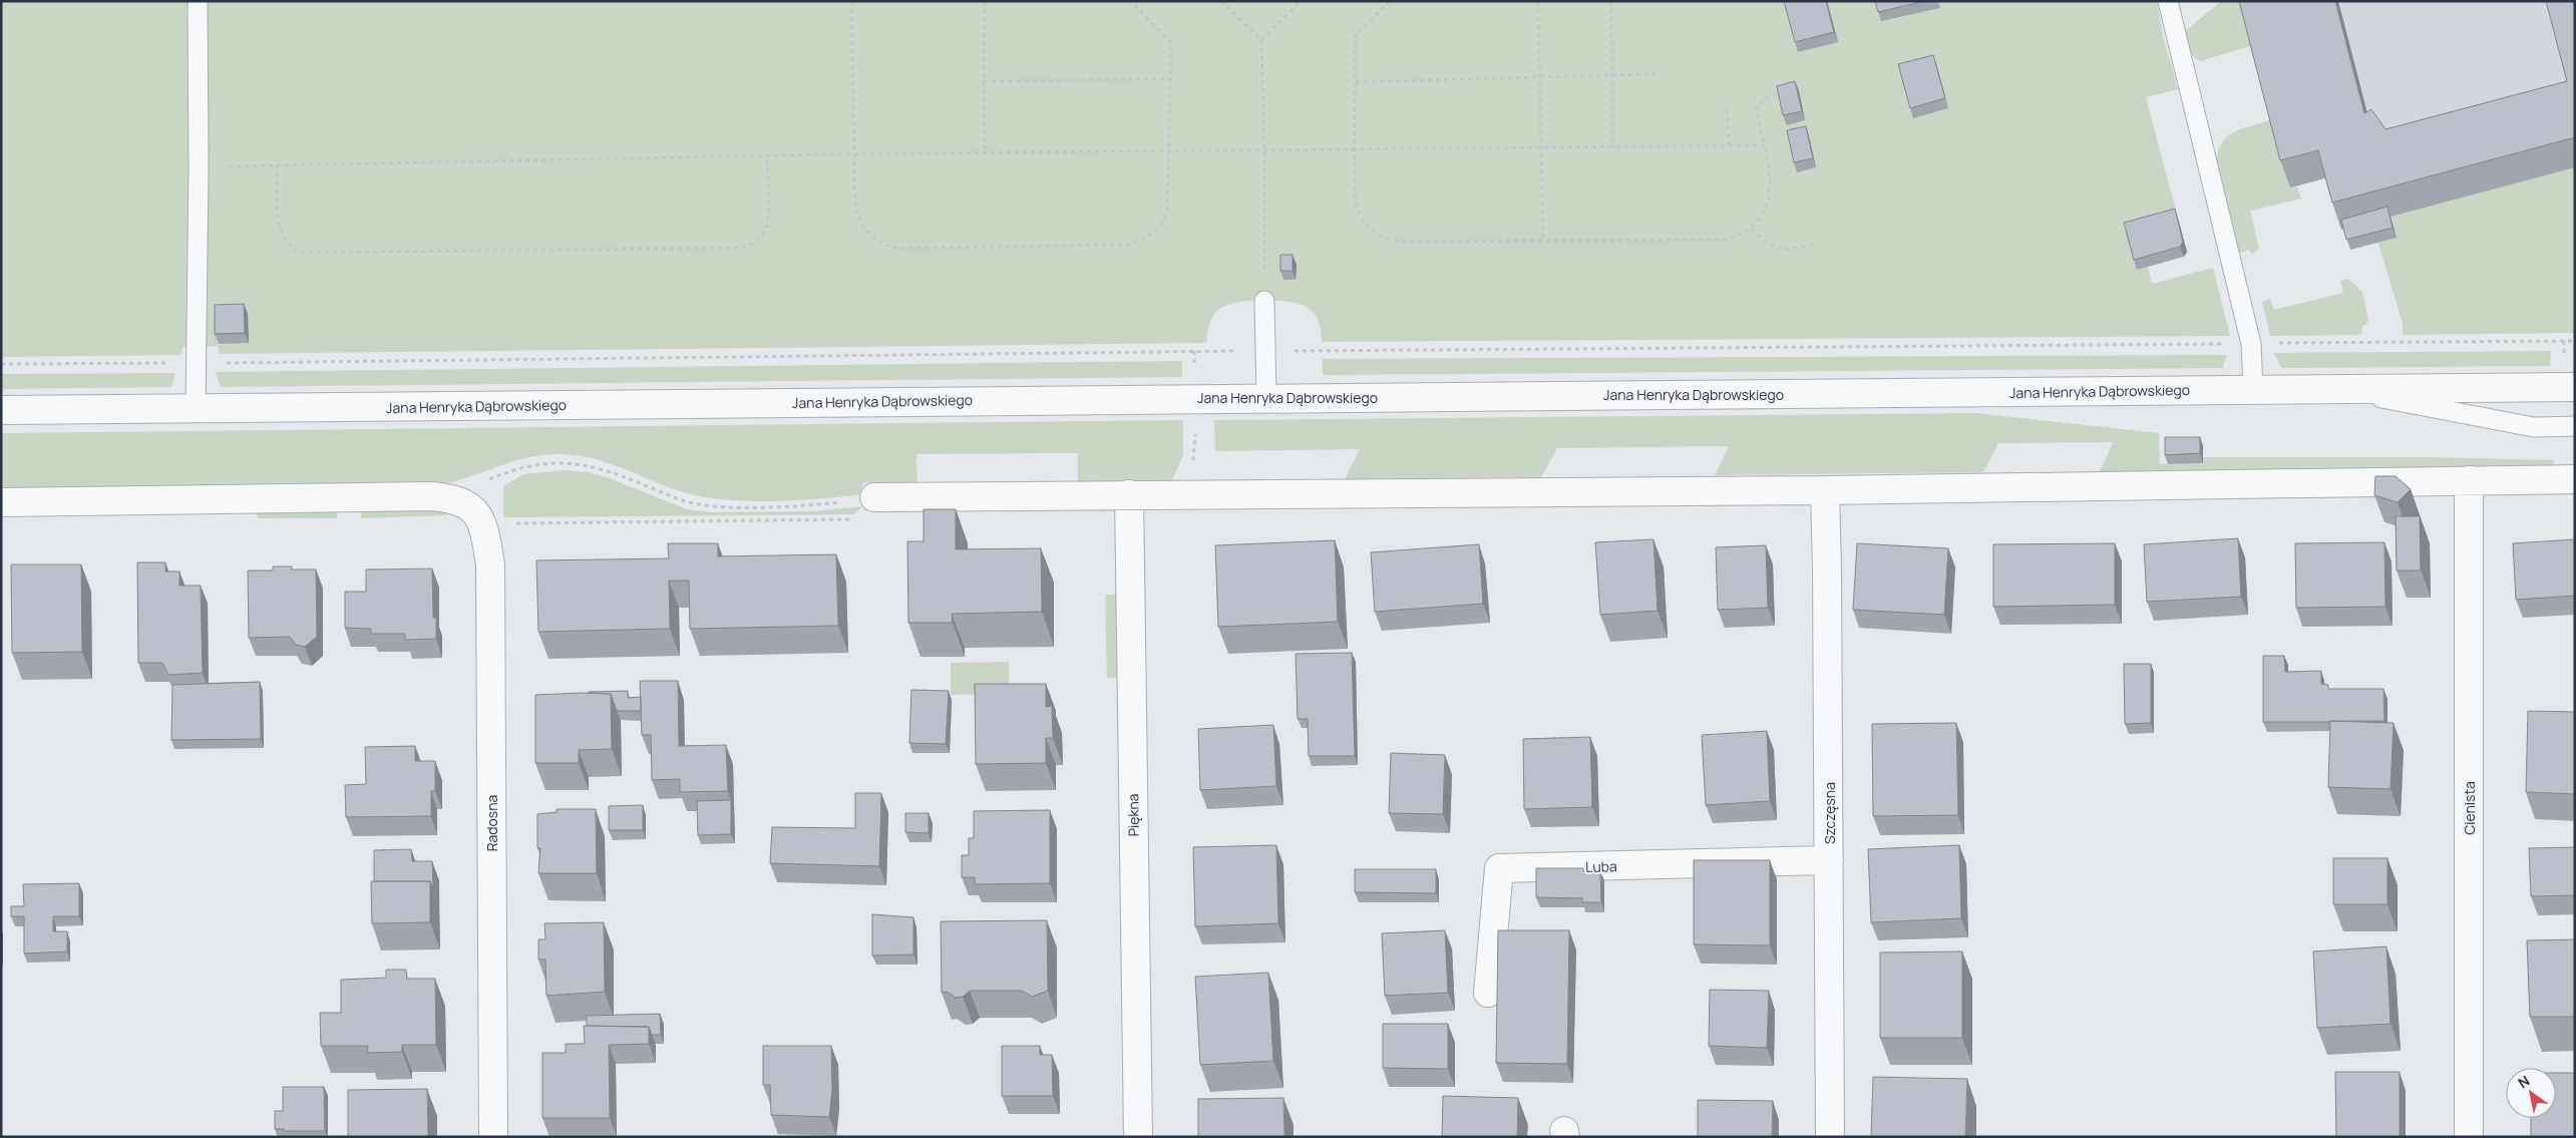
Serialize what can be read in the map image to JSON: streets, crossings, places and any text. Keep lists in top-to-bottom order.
{
  "streets": {
    "street": [
      "Jana Henryka Dąbrowskiego",
      "Cienista",
      "Szczęsna",
      "Piękna",
      "Radosna",
      "Luba"
    ]
  },
  "crossings": [
    ["Szczęsna", "Luba"]
  ],
  "north": "top left"
}
